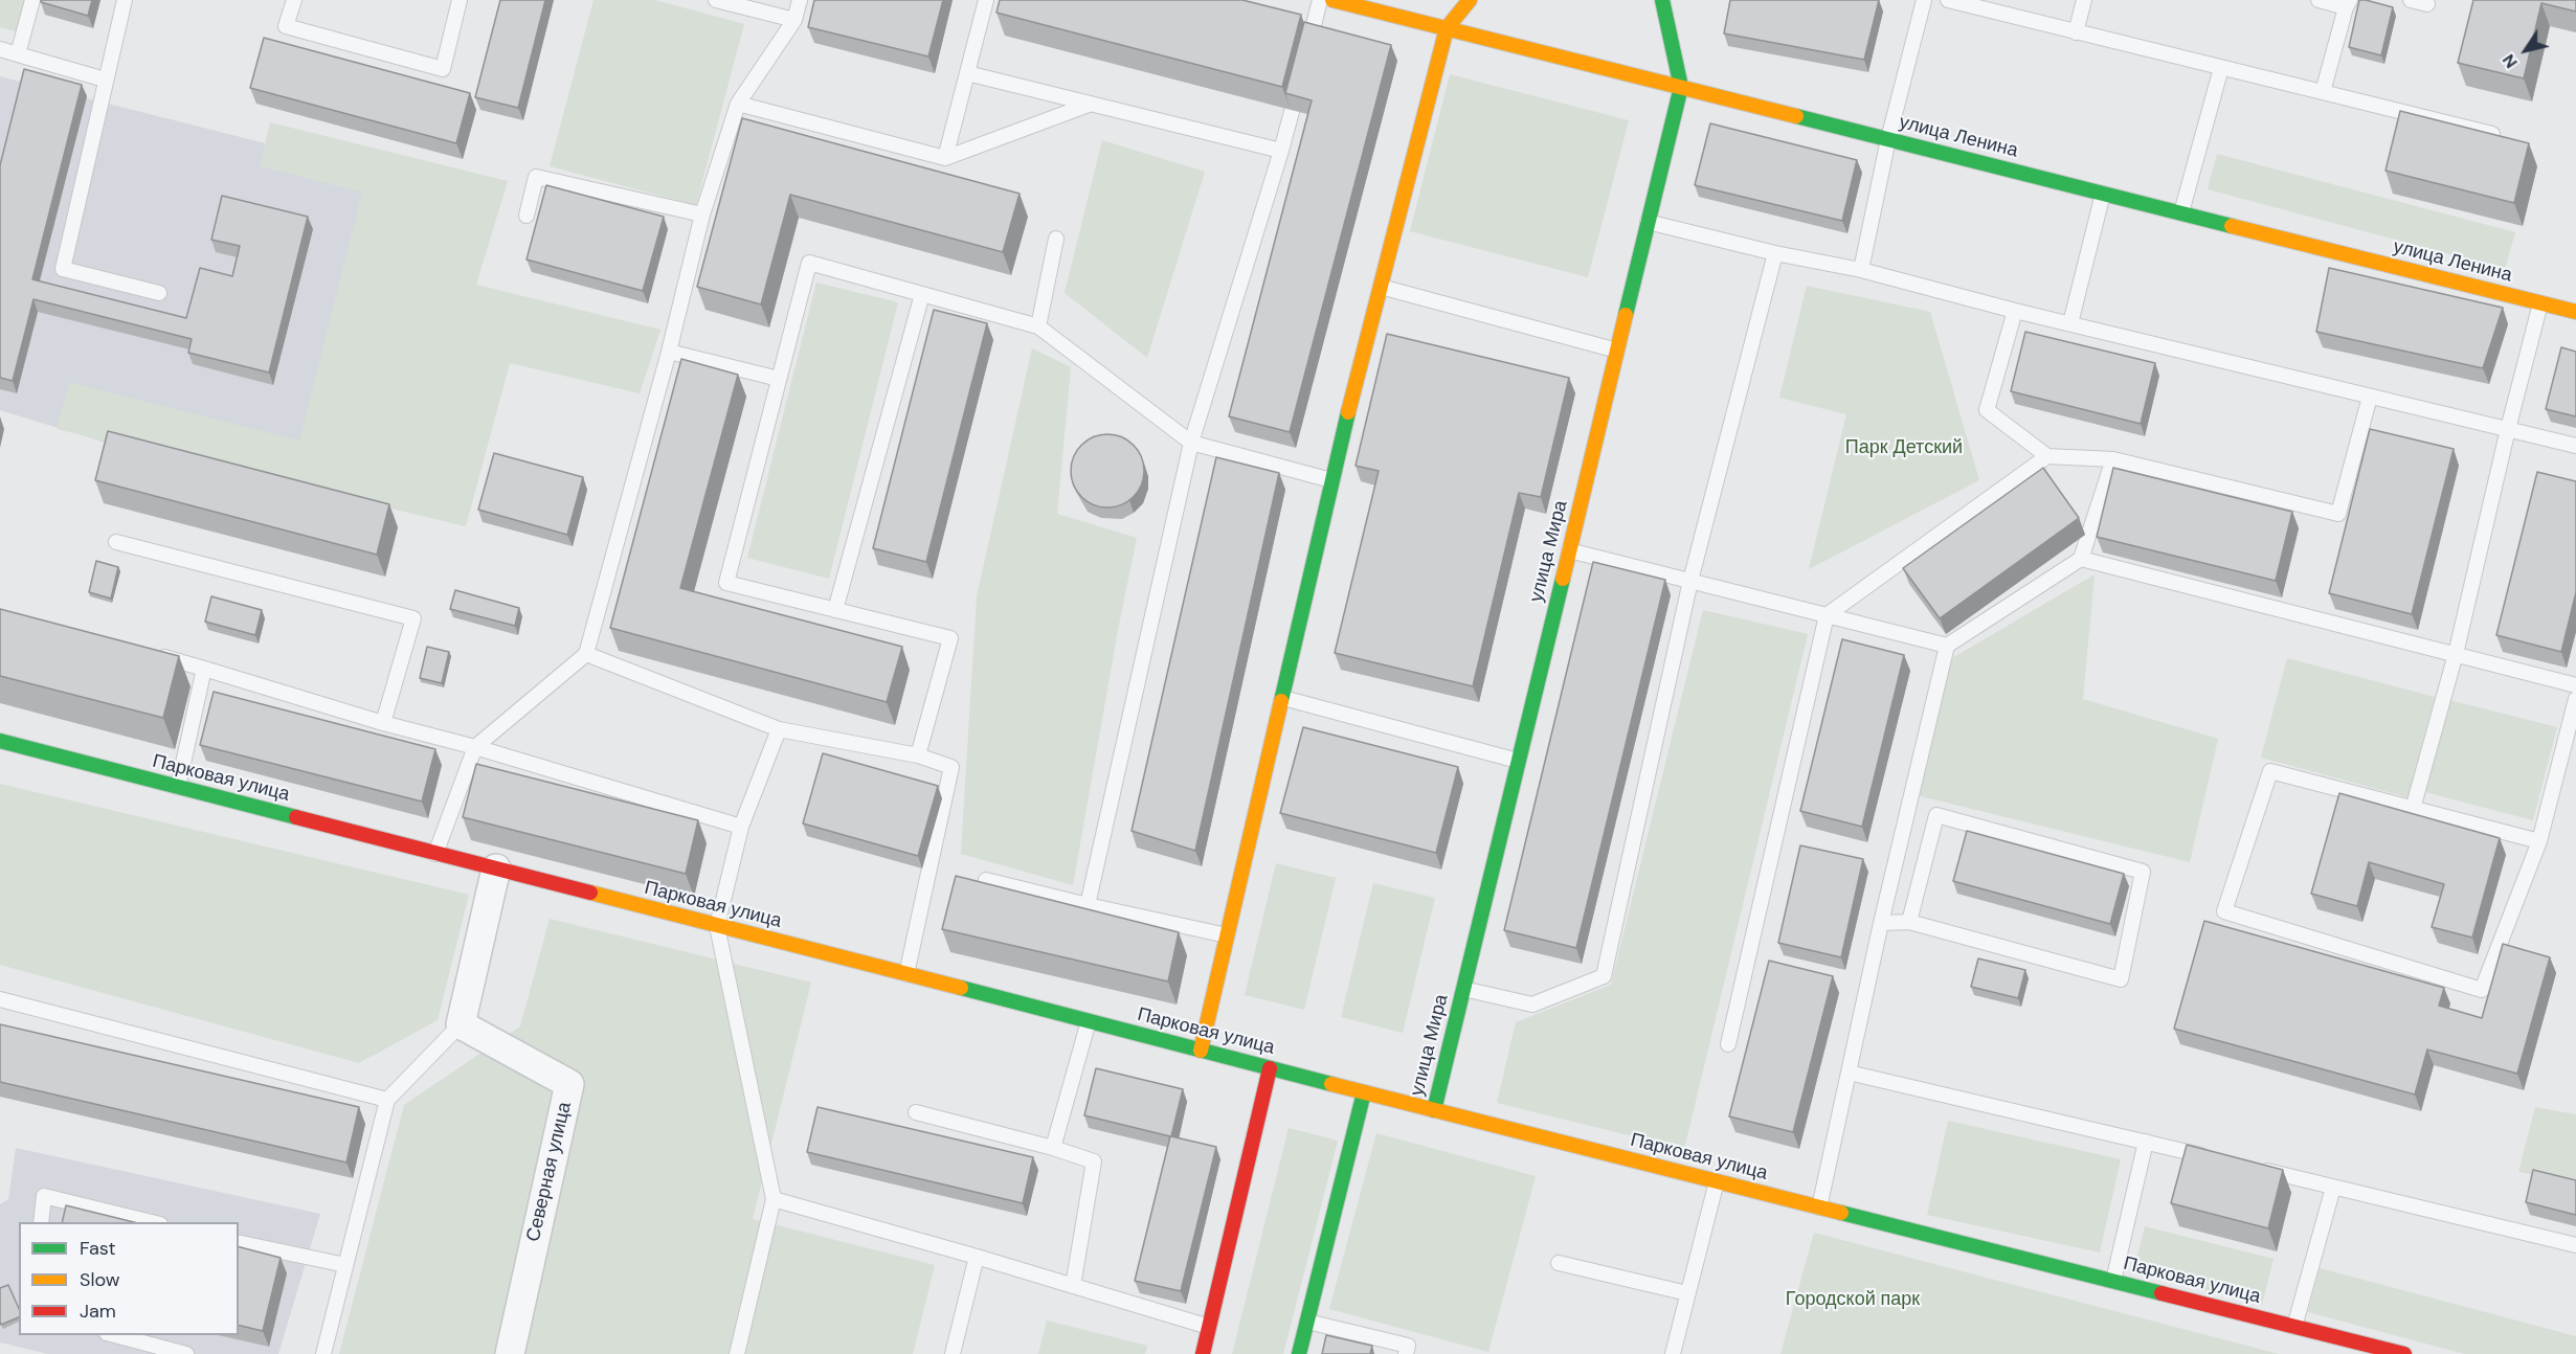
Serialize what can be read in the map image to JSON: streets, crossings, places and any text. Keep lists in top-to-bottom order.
{
  "streets": {
    "main road": ["улица Ленина", "улица Мира", "Парковая улица"],
    "street": ["Северная улица"]
  },
  "crossings": [
    ["улица Ленина", "улица Мира"],
    ["улица Мира", "Парковая улица"]
  ],
  "parks": ["Парк Детский", "Городской парк"],
  "legend": ["Fast", "Slow", "Jam"],
  "north": "bottom left"
}
